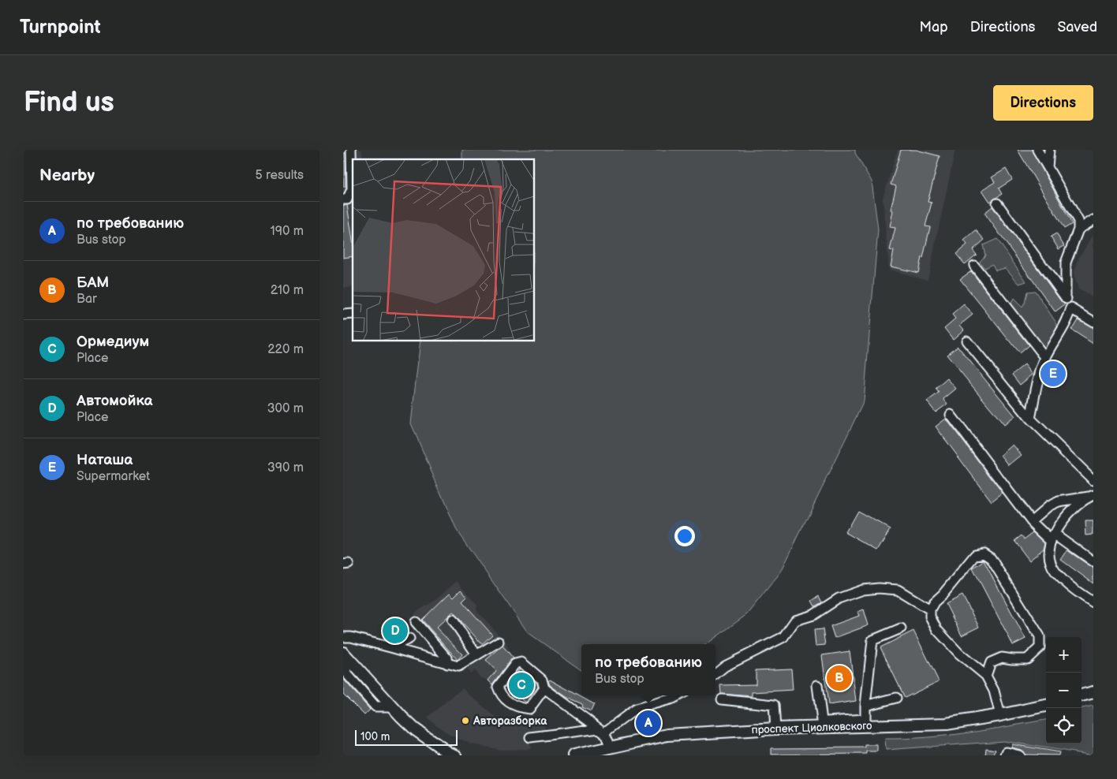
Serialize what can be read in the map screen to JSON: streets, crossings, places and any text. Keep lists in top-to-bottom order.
{
  "streets": {
    "main road": ["проспект Циолковского"]
  },
  "places": ["Авторазборка"],
  "scale_bar": "100 m",
  "page": {
    "header": "Turnpoint",
    "nav": ["Map", "Directions", "Saved"],
    "buttons": "Directions",
    "title": "Find us",
    "heading": ["Nearby", "5 results"],
    "list": [
      {
        "mark": "A",
        "name": "по требованию",
        "note": "Bus stop",
        "value": "190 m"
      },
      {
        "mark": "B",
        "name": "БАМ",
        "note": "Bar",
        "value": "210 m"
      },
      {
        "mark": "C",
        "name": "Ормедиум",
        "note": "Place",
        "value": "220 m"
      },
      {
        "mark": "D",
        "name": "Автомойка",
        "note": "Place",
        "value": "300 m"
      },
      {
        "mark": "E",
        "name": "Наташа",
        "note": "Supermarket",
        "value": "390 m"
      }
    ],
    "pins": [
      "E",
      "D",
      "B",
      "C",
      "A"
    ],
    "map_buttons": ["+", "−"],
    "popup": ["по требованию", "Bus stop"],
    "scale": "100 m"
  }
}
